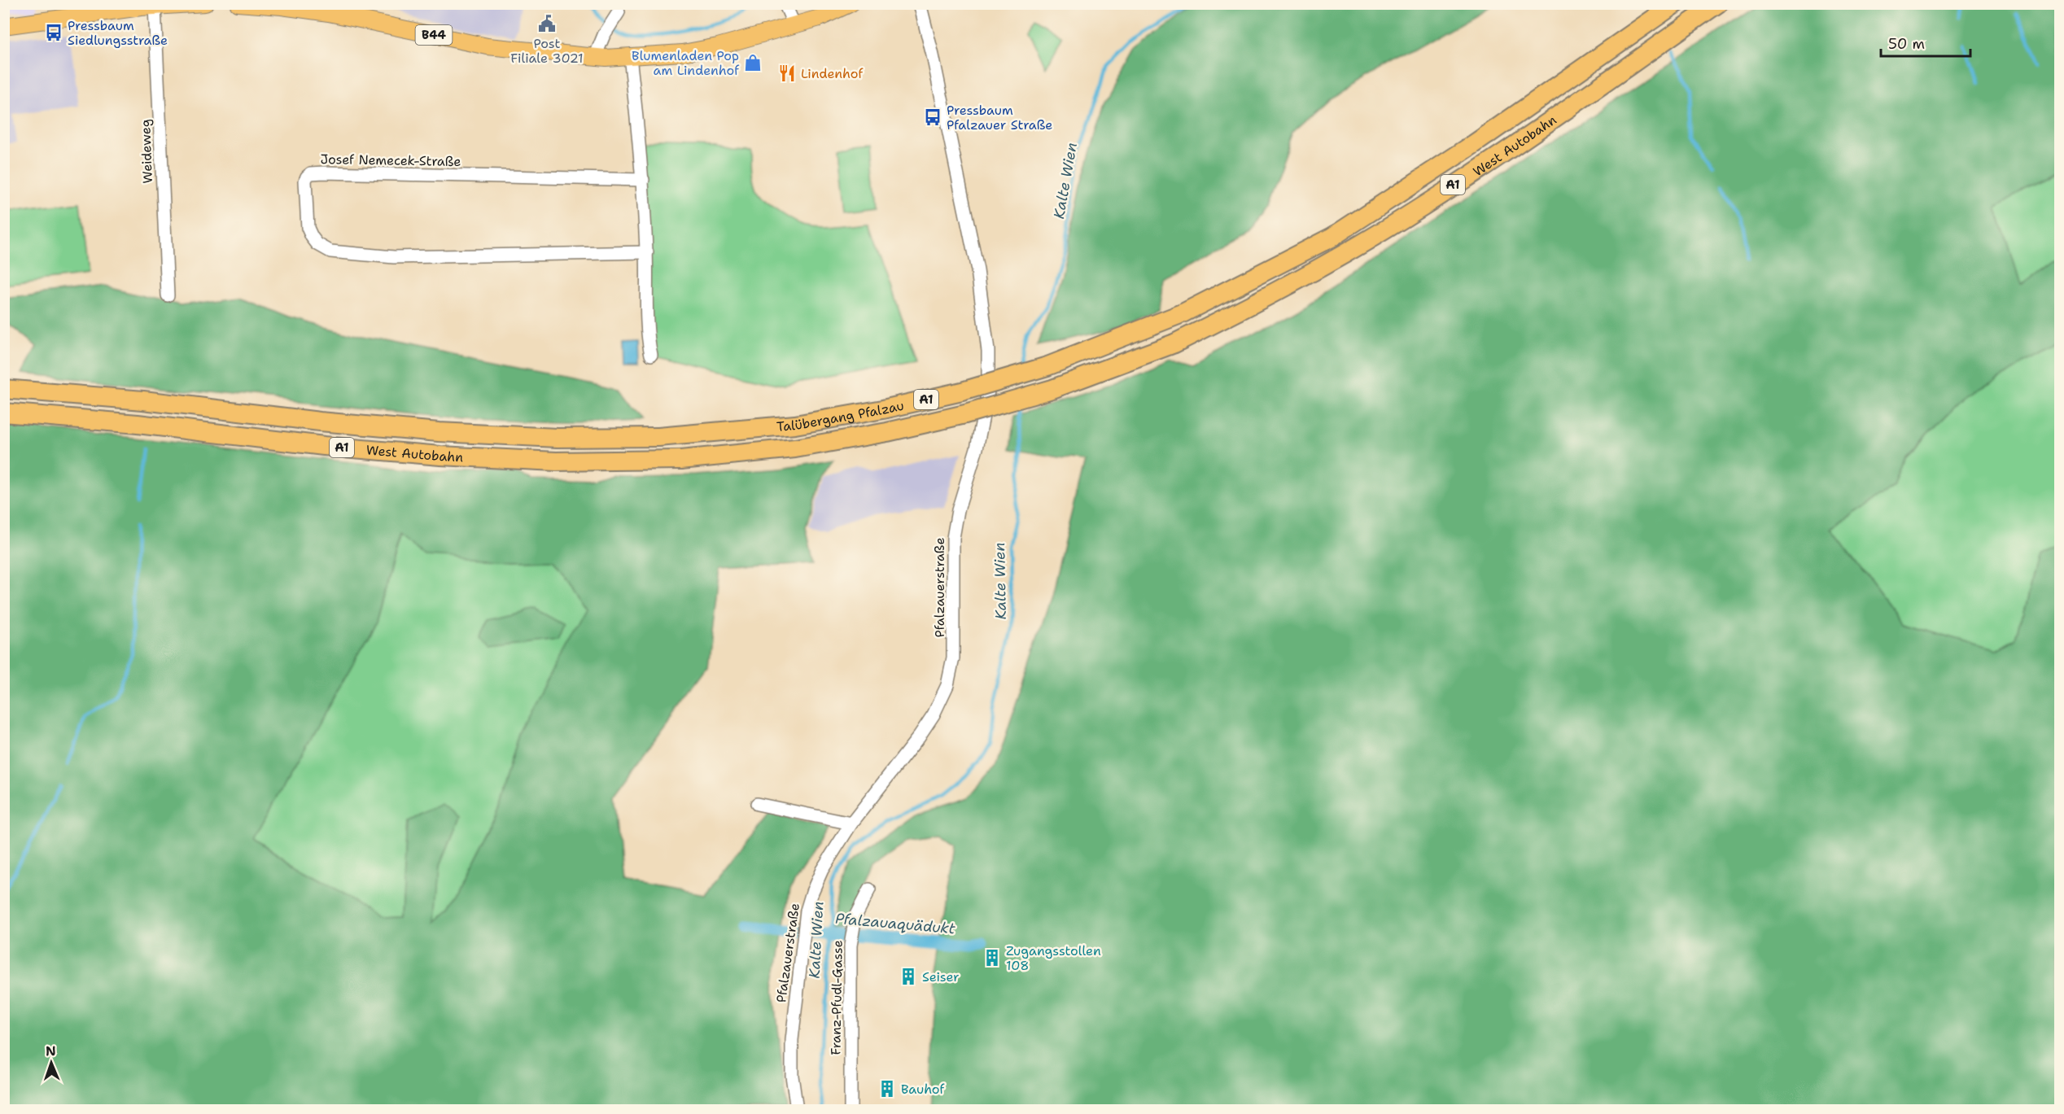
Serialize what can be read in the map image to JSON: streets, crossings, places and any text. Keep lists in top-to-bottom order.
{
  "streets": {
    "highway": ["West Autobahn", "A1", "Talübergang Pfalzau"],
    "main road": ["B44"],
    "street": [
      "Weideweg",
      "Josef Nemecek-Straße",
      "Pfalzauerstraße",
      "Franz-Pfudl-Gasse"
    ]
  },
  "crossings": [
    ["West Autobahn", "Talübergang Pfalzau"]
  ],
  "water": ["Kalte Wien", "Pfalzauaquädukt"],
  "places": {
    "public building": ["Post Filiale 3021"],
    "bus stop": ["Pressbaum Siedlungsstraße", "Pressbaum Pfalzauer Straße"],
    "shop": ["Blumenladen Pop am Lindenhof"],
    "restaurant": ["Lindenhof"],
    "building": ["Zugangsstollen 108", "Seiser", "Bauhof"]
  },
  "scale_bar": "50 m",
  "north": "top"
}
